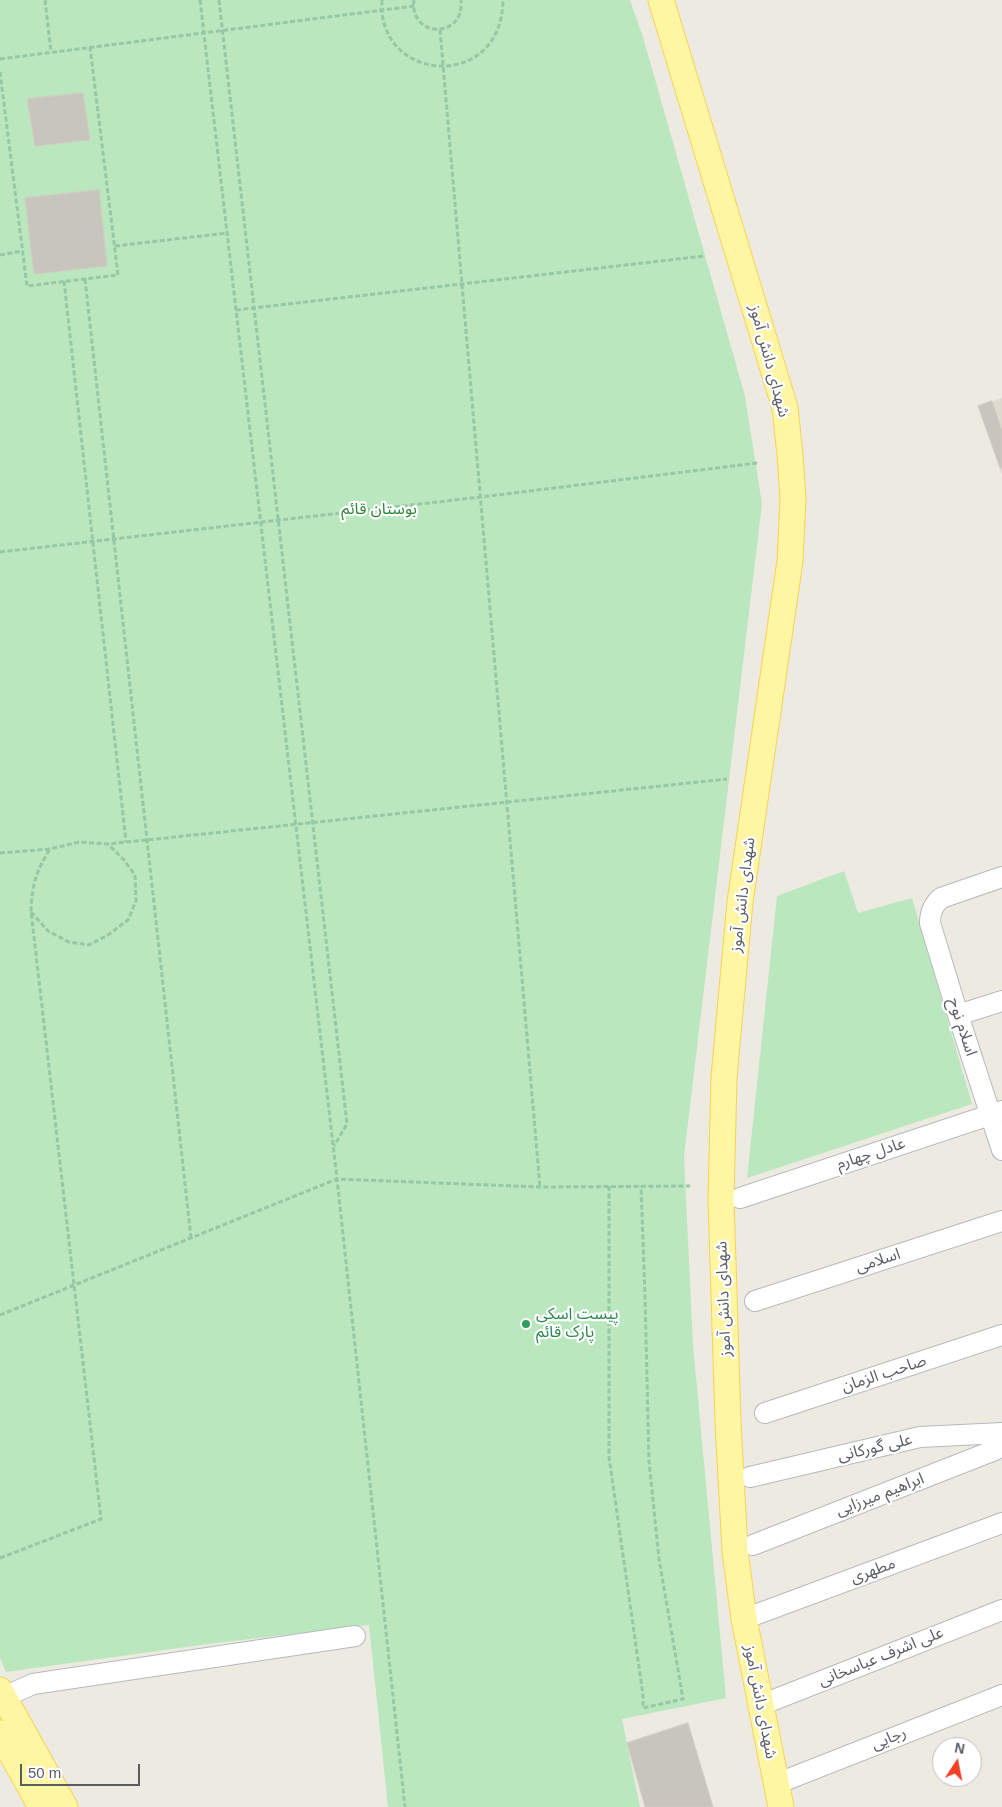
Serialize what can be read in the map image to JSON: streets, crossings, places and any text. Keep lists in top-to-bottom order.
{
  "streets": {
    "main road": ["شهدای دانش آموز"],
    "street": [
      "اسلام نوح",
      "عادل چهارم",
      "اسلامی",
      "صاحب الزمان",
      "علی گورکانی",
      "ابراهیم میرزایی",
      "مطهری",
      "علی اشرف عباسخانی",
      "رجایی"
    ]
  },
  "crossings": [
    ["شهدای دانش آموز", "مطهری"],
    ["شهدای دانش آموز", "علی اشرف عباسخانی"],
    ["شهدای دانش آموز", "رجایی"],
    ["اسلام نوح", "عادل چهارم"]
  ],
  "parks": ["بوستان قائم"],
  "places": ["پیست اسکی پارک قائم"],
  "scale_bar": "50 m",
  "north": "top"
}
